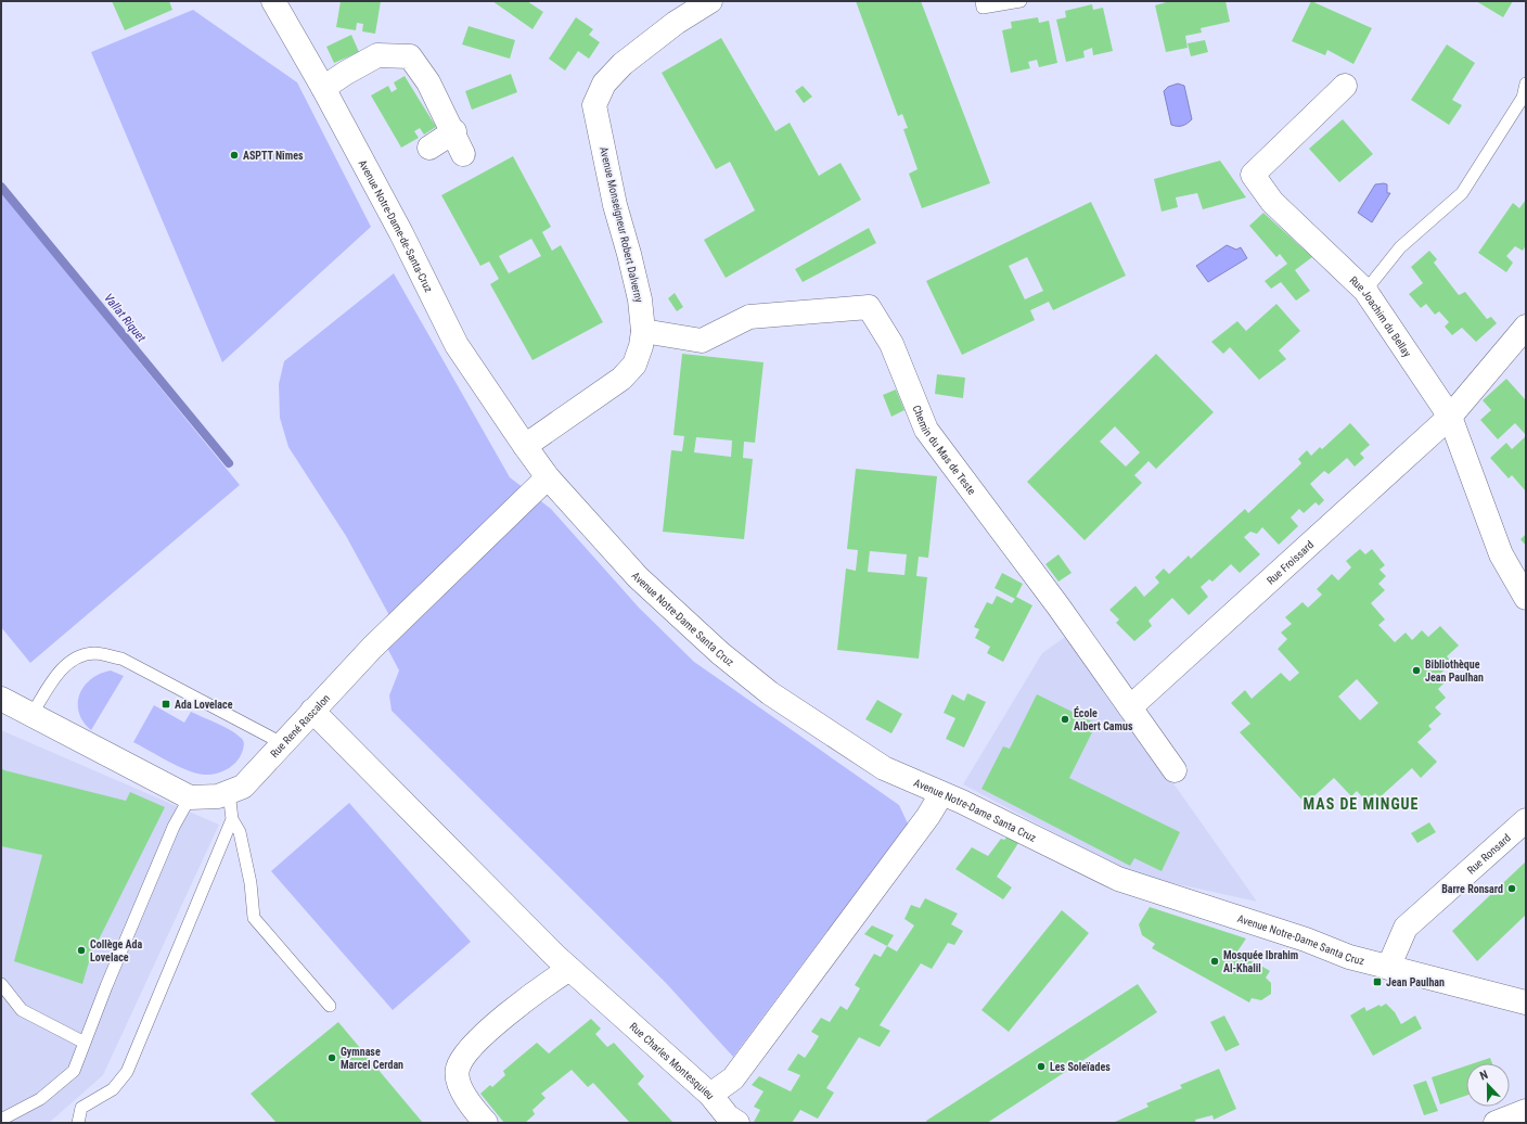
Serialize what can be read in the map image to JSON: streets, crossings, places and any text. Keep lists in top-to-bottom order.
{
  "streets": {
    "street": [
      "Avenue Monseigneur Robert Dalverny",
      "Avenue Notre-Dame-de-Santa-Cruz",
      "Rue Joachim du Bellay",
      "Chemin du Mas de Teste",
      "Rue Froissard",
      "Avenue Notre-Dame Santa Cruz",
      "Rue René Rascalon",
      "Rue Ronsard",
      "Rue Charles Montesquieu"
    ]
  },
  "crossings": [
    ["Avenue Monseigneur Robert Dalverny", "Avenue Notre-Dame-de-Santa-Cruz"],
    ["Avenue Monseigneur Robert Dalverny", "Chemin du Mas de Teste"],
    ["Avenue Monseigneur Robert Dalverny", "Avenue Notre-Dame Santa Cruz"],
    ["Avenue Notre-Dame-de-Santa-Cruz", "Avenue Notre-Dame Santa Cruz"],
    ["Rue Joachim du Bellay", "Rue Froissard"],
    ["Chemin du Mas de Teste", "Rue Froissard"],
    ["Avenue Notre-Dame Santa Cruz", "Rue René Rascalon"],
    ["Avenue Notre-Dame Santa Cruz", "Rue Ronsard"],
    ["Avenue Notre-Dame Santa Cruz", "Rue Charles Montesquieu"],
    ["Rue René Rascalon", "Rue Charles Montesquieu"]
  ],
  "districts": ["MAS DE MINGUE"],
  "water": ["Vallat Riquet"],
  "places": {
    "other": [
      "ASPTT Nîmes",
      "Bibliothèque Jean Paulhan",
      "École Albert Camus",
      "Barre Ronsard",
      "Collège Ada Lovelace",
      "Mosquée Ibrahim Al-Khalil",
      "Gymnase Marcel Cerdan",
      "Les Soleïades"
    ],
    "transit": ["Ada Lovelace", "Jean Paulhan"]
  },
  "north": "top"
}
